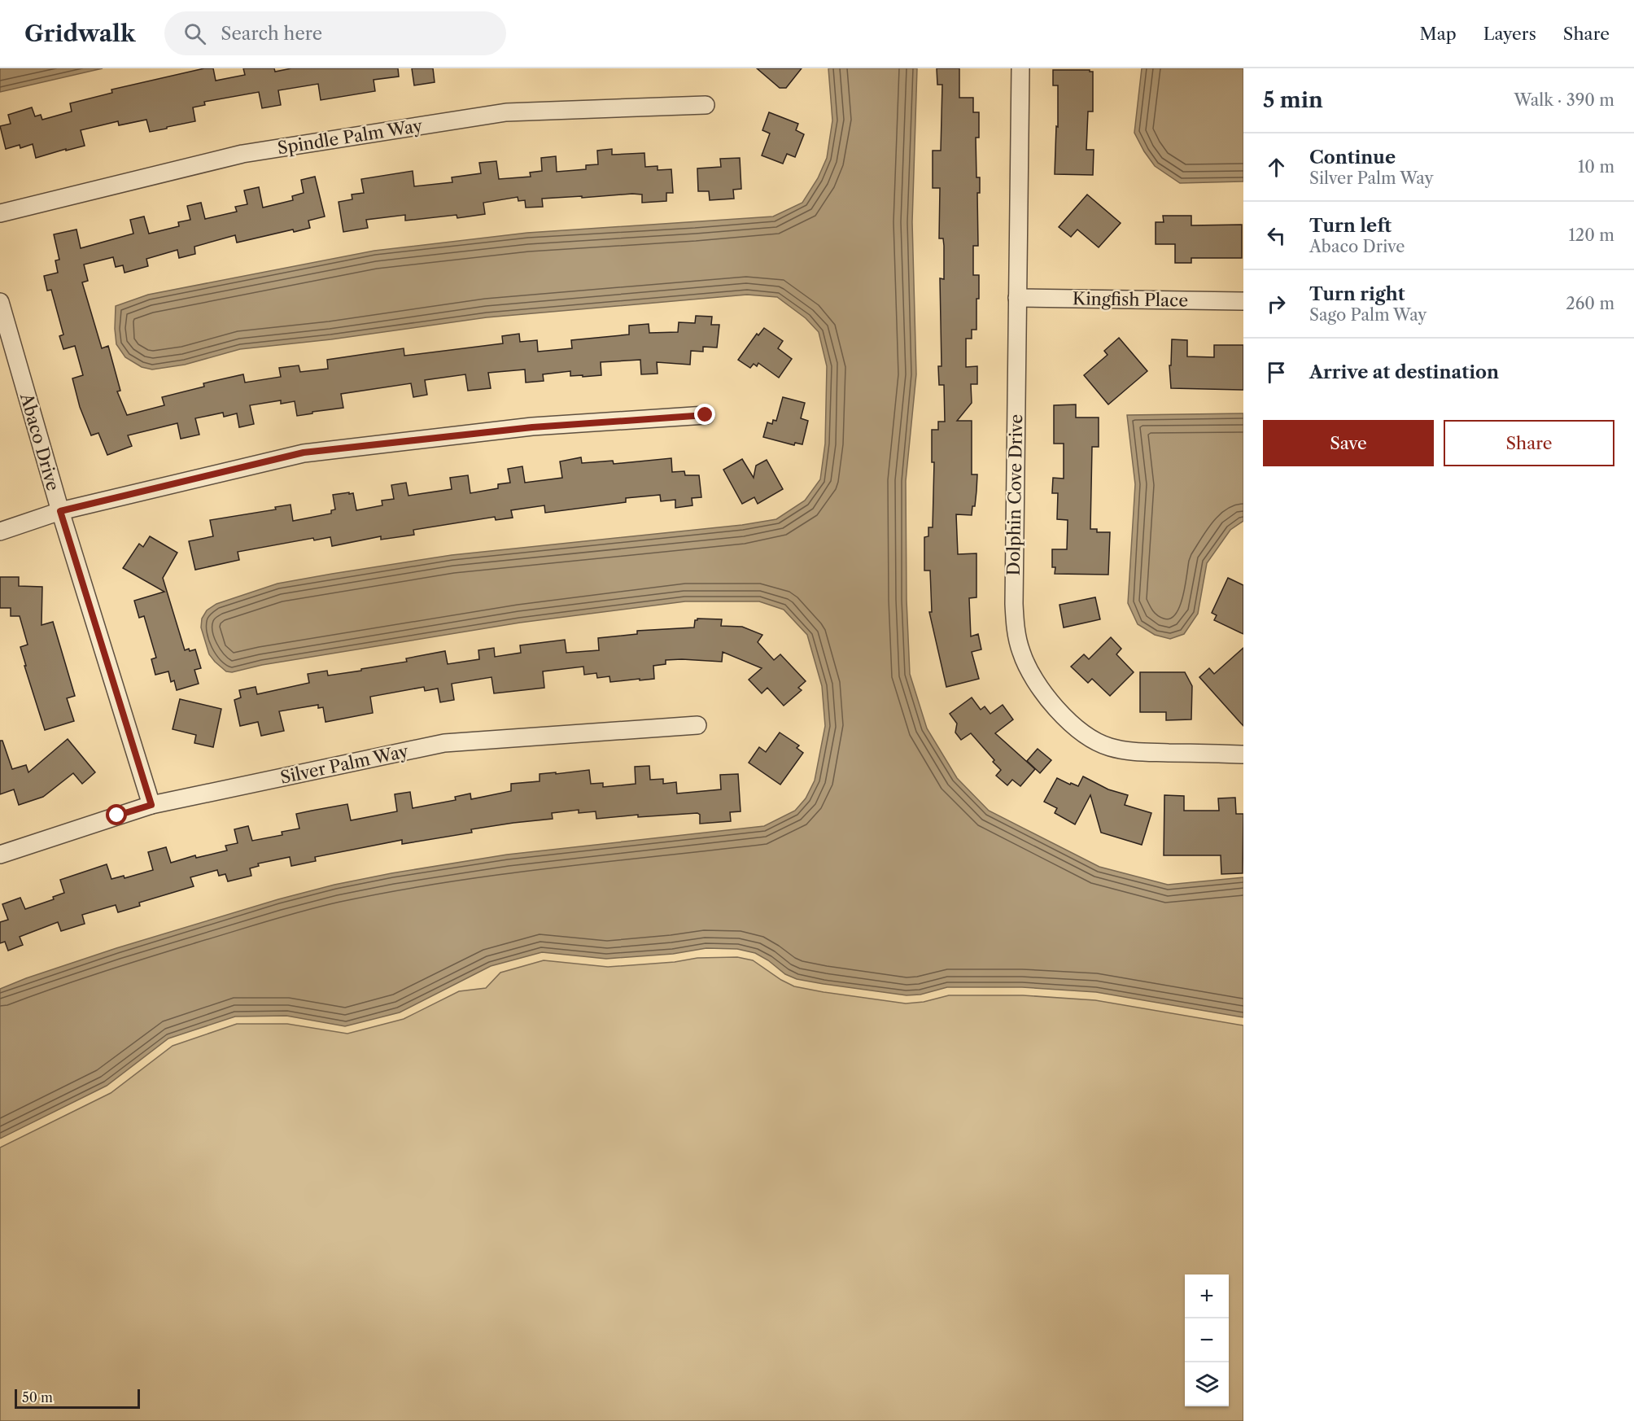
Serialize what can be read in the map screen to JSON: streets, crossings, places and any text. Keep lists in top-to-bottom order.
{
  "streets": {
    "street": [
      "Spindle Palm Way",
      "Kingfish Place",
      "Abaco Drive",
      "Dolphin Cove Drive",
      "Silver Palm Way"
    ]
  },
  "crossings": [
    ["Kingfish Place", "Dolphin Cove Drive"],
    ["Abaco Drive", "Silver Palm Way"]
  ],
  "scale_bar": "50 m",
  "page": {
    "header": "Gridwalk",
    "search": "Search here",
    "nav": ["Map", "Layers", "Share"],
    "heading": ["5 min", "Walk · 390 m"],
    "list": [
      ["Continue", "Silver Palm Way", "10 m"],
      ["Turn left", "Abaco Drive", "120 m"],
      ["Turn right", "Sago Palm Way", "260 m"],
      "Arrive at destination"
    ],
    "buttons": ["Save", "Share"],
    "map_buttons": ["+", "−"],
    "scale": "50 m"
  }
}
